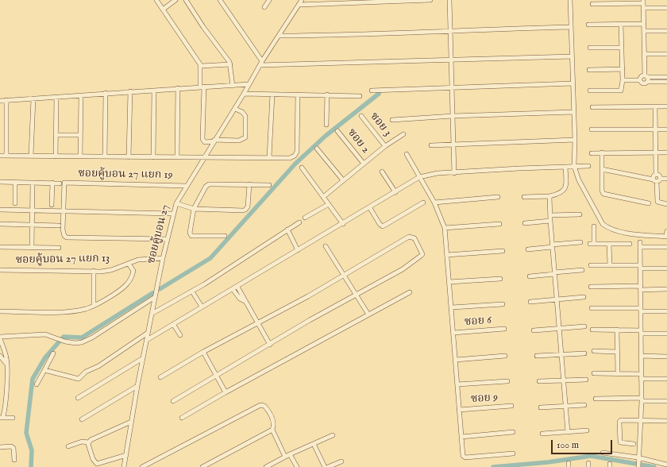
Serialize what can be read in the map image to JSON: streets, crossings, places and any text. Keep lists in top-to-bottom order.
{
  "streets": {
    "street": [
      "ซอย 3",
      "ซอย 2",
      "ซอยคู้บอน 27 แยก 19",
      "ซอยคู้บอน 27",
      "ซอยคู้บอน 27 แยก 13",
      "ซอย 6",
      "ซอย 9"
    ]
  },
  "crossings": [
    ["ซอยคู้บอน 27 แยก 19", "ซอยคู้บอน 27"],
    ["ซอยคู้บอน 27", "ซอยคู้บอน 27 แยก 13"]
  ],
  "scale_bar": "100 m"
}
